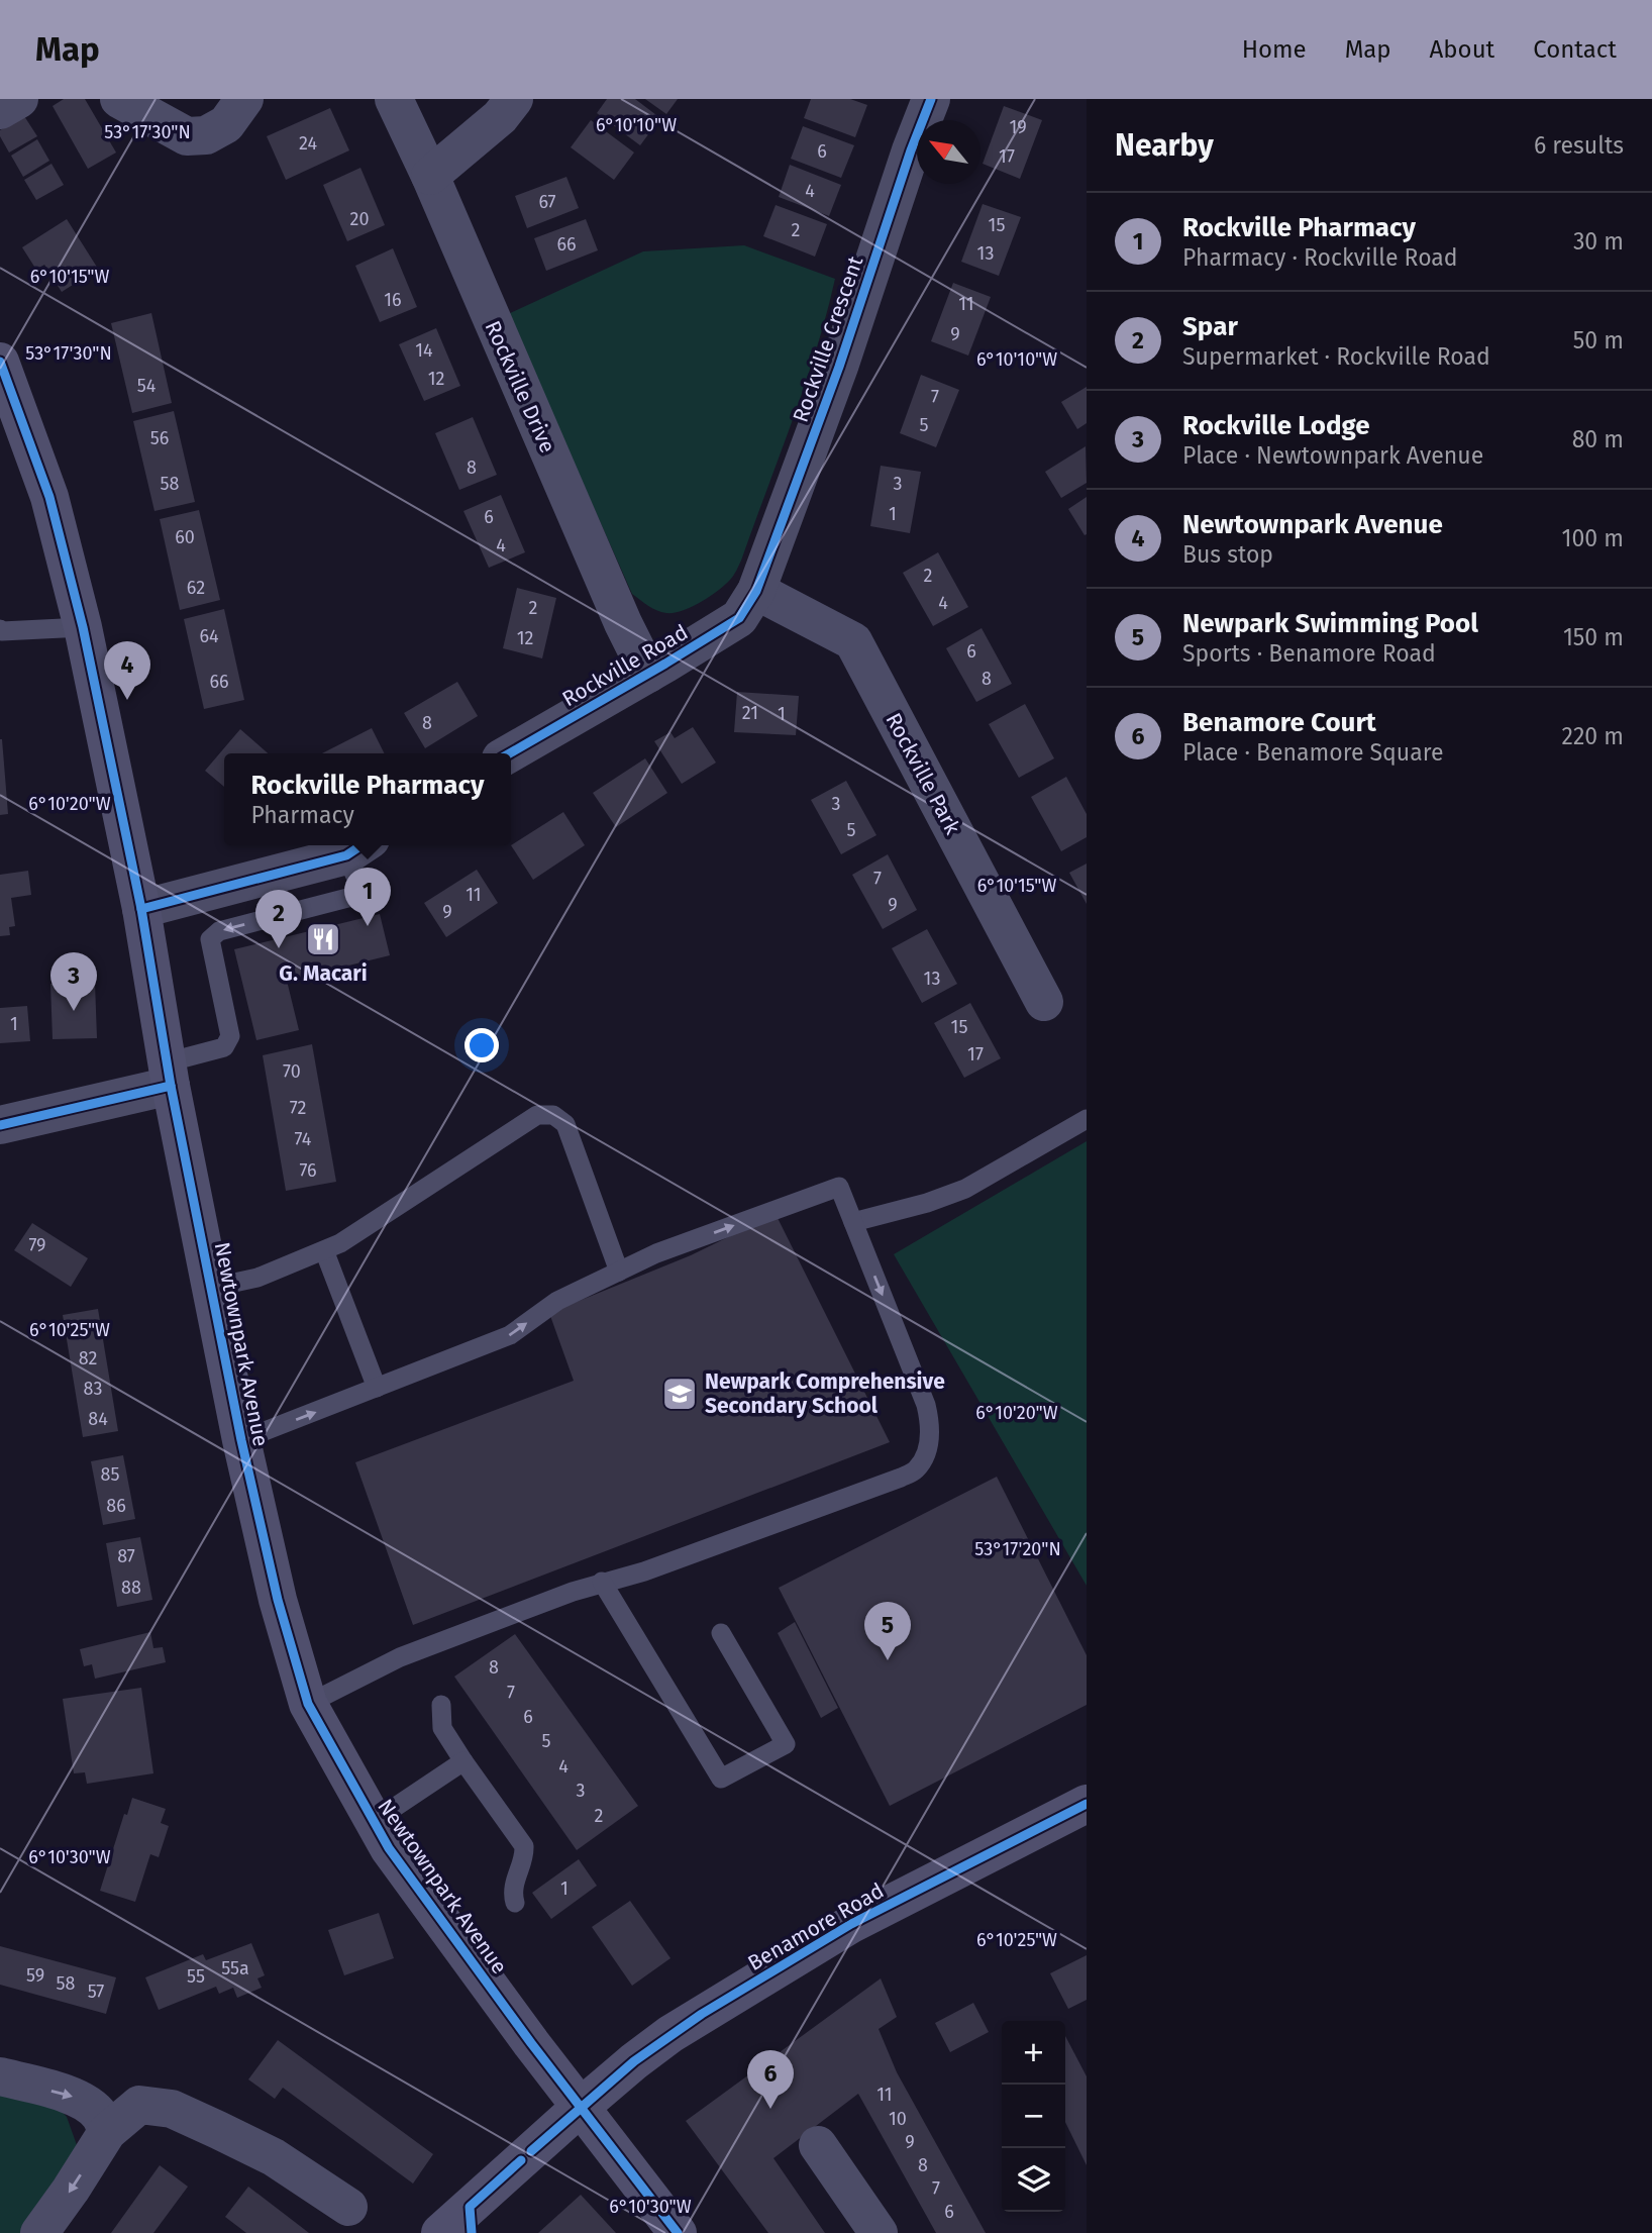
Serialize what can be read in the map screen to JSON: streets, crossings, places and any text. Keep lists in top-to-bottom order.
{
  "streets": {
    "main road": ["Newtownpark Avenue", "Benamore Road"],
    "street": [
      "Rockville Crescent",
      "Rockville Drive",
      "Rockville Road",
      "Rockville Park"
    ]
  },
  "crossings": [
    ["Rockville Crescent", "Rockville Road"],
    ["Rockville Crescent", "Rockville Park"],
    ["Rockville Drive", "Rockville Road"],
    ["Rockville Road", "Rockville Park"],
    ["Newtownpark Avenue", "Benamore Road"]
  ],
  "places": {
    "restaurant": ["G. Macari"],
    "school or university": ["Newpark Comprehensive Secondary School"]
  },
  "house_numbers": [
    "19",
    "24",
    "6",
    "17",
    "4",
    "67",
    "20",
    "15",
    "2",
    "66",
    "13",
    "16",
    "11",
    "9",
    "14",
    "12",
    "54",
    "7",
    "5",
    "56",
    "8",
    "58",
    "3",
    "1",
    "6",
    "60",
    "4",
    "2",
    "62",
    "4",
    "2",
    "64",
    "12",
    "6",
    "8",
    "66",
    "21",
    "1",
    "8",
    "3",
    "5",
    "7",
    "11",
    "9",
    "9",
    "13",
    "1",
    "15",
    "17",
    "70",
    "72",
    "74",
    "76",
    "79",
    "82",
    "83",
    "84",
    "85",
    "86",
    "87",
    "88",
    "8",
    "7",
    "6",
    "5",
    "4",
    "3",
    "2",
    "1",
    "55a",
    "59",
    "55",
    "58",
    "57",
    "11",
    "10",
    "9",
    "8",
    "7",
    "6"
  ],
  "north": "top left",
  "page": {
    "header": "Map",
    "nav": [
      "Home",
      "Map",
      "About",
      "Contact"
    ],
    "heading": ["Nearby", "6 results"],
    "list": [
      {
        "mark": "1",
        "name": "Rockville Pharmacy",
        "note": "Pharmacy · Rockville Road",
        "value": "30 m"
      },
      {
        "mark": "2",
        "name": "Spar",
        "note": "Supermarket · Rockville Road",
        "value": "50 m"
      },
      {
        "mark": "3",
        "name": "Rockville Lodge",
        "note": "Place · Newtownpark Avenue",
        "value": "80 m"
      },
      {
        "mark": "4",
        "name": "Newtownpark Avenue",
        "note": "Bus stop",
        "value": "100 m"
      },
      {
        "mark": "5",
        "name": "Newpark Swimming Pool",
        "note": "Sports · Benamore Road",
        "value": "150 m"
      },
      {
        "mark": "6",
        "name": "Benamore Court",
        "note": "Place · Benamore Square",
        "value": "220 m"
      }
    ],
    "pins": [
      "4",
      "1",
      "2",
      "3",
      "5",
      "6"
    ],
    "popup": ["Rockville Pharmacy", "Pharmacy"],
    "map_buttons": ["+", "−"]
  },
  "coordinates": [
    "6°10'10\"W",
    "53°17'30\"N",
    "6°10'15\"W",
    "6°10'20\"W",
    "6°10'25\"W",
    "53°17'20\"N",
    "6°10'30\"W"
  ]
}
